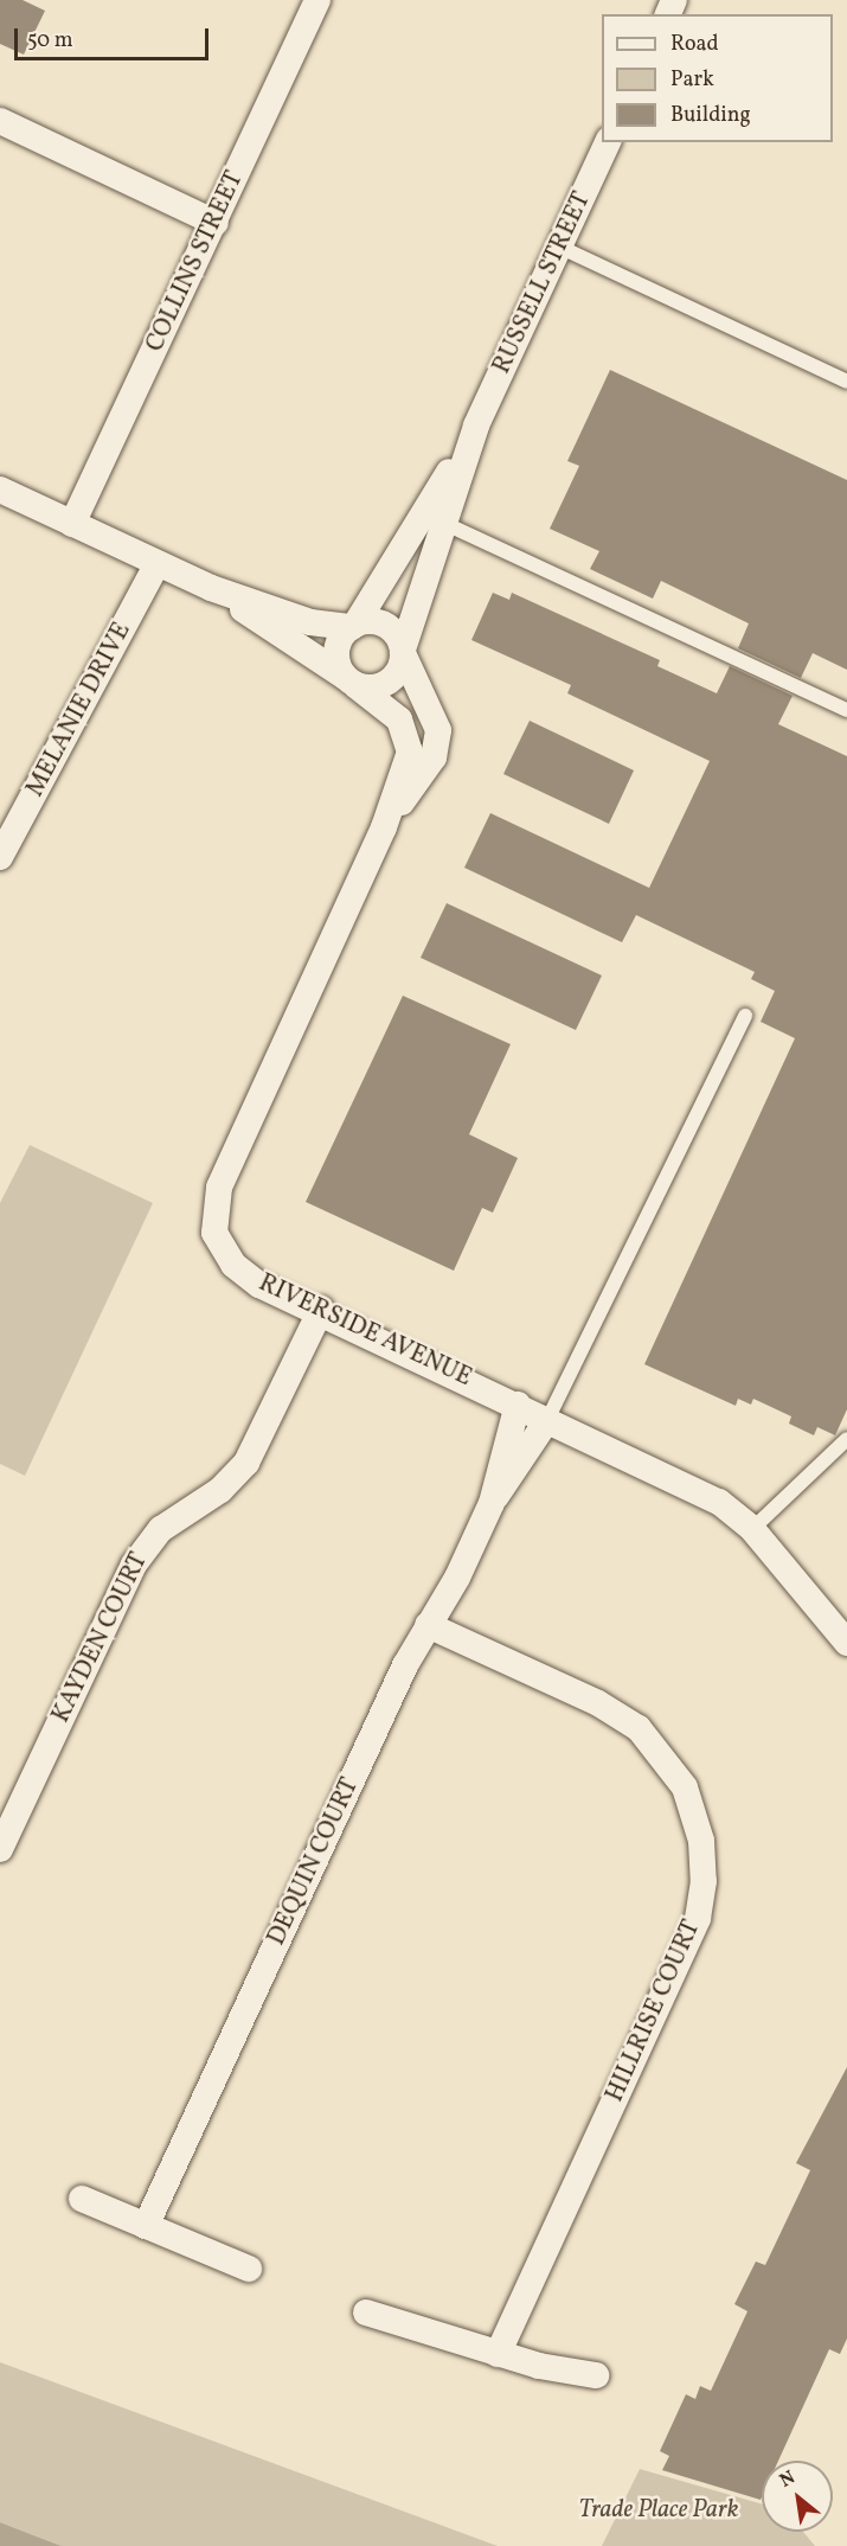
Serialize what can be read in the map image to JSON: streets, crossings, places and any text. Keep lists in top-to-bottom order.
{
  "streets": {
    "street": [
      "COLLINS STREET",
      "RUSSELL STREET",
      "MELANIE DRIVE",
      "RIVERSIDE AVENUE",
      "KAYDEN COURT",
      "DEQUIN COURT",
      "HILLRISE COURT"
    ]
  },
  "crossings": [
    ["RUSSELL STREET", "RIVERSIDE AVENUE"],
    ["RIVERSIDE AVENUE", "KAYDEN COURT"],
    ["RIVERSIDE AVENUE", "DEQUIN COURT"],
    ["DEQUIN COURT", "HILLRISE COURT"]
  ],
  "parks": ["Trade Place Park"],
  "legend": ["Road", "Park", "Building"],
  "scale_bar": "50 m",
  "north": "top left"
}
